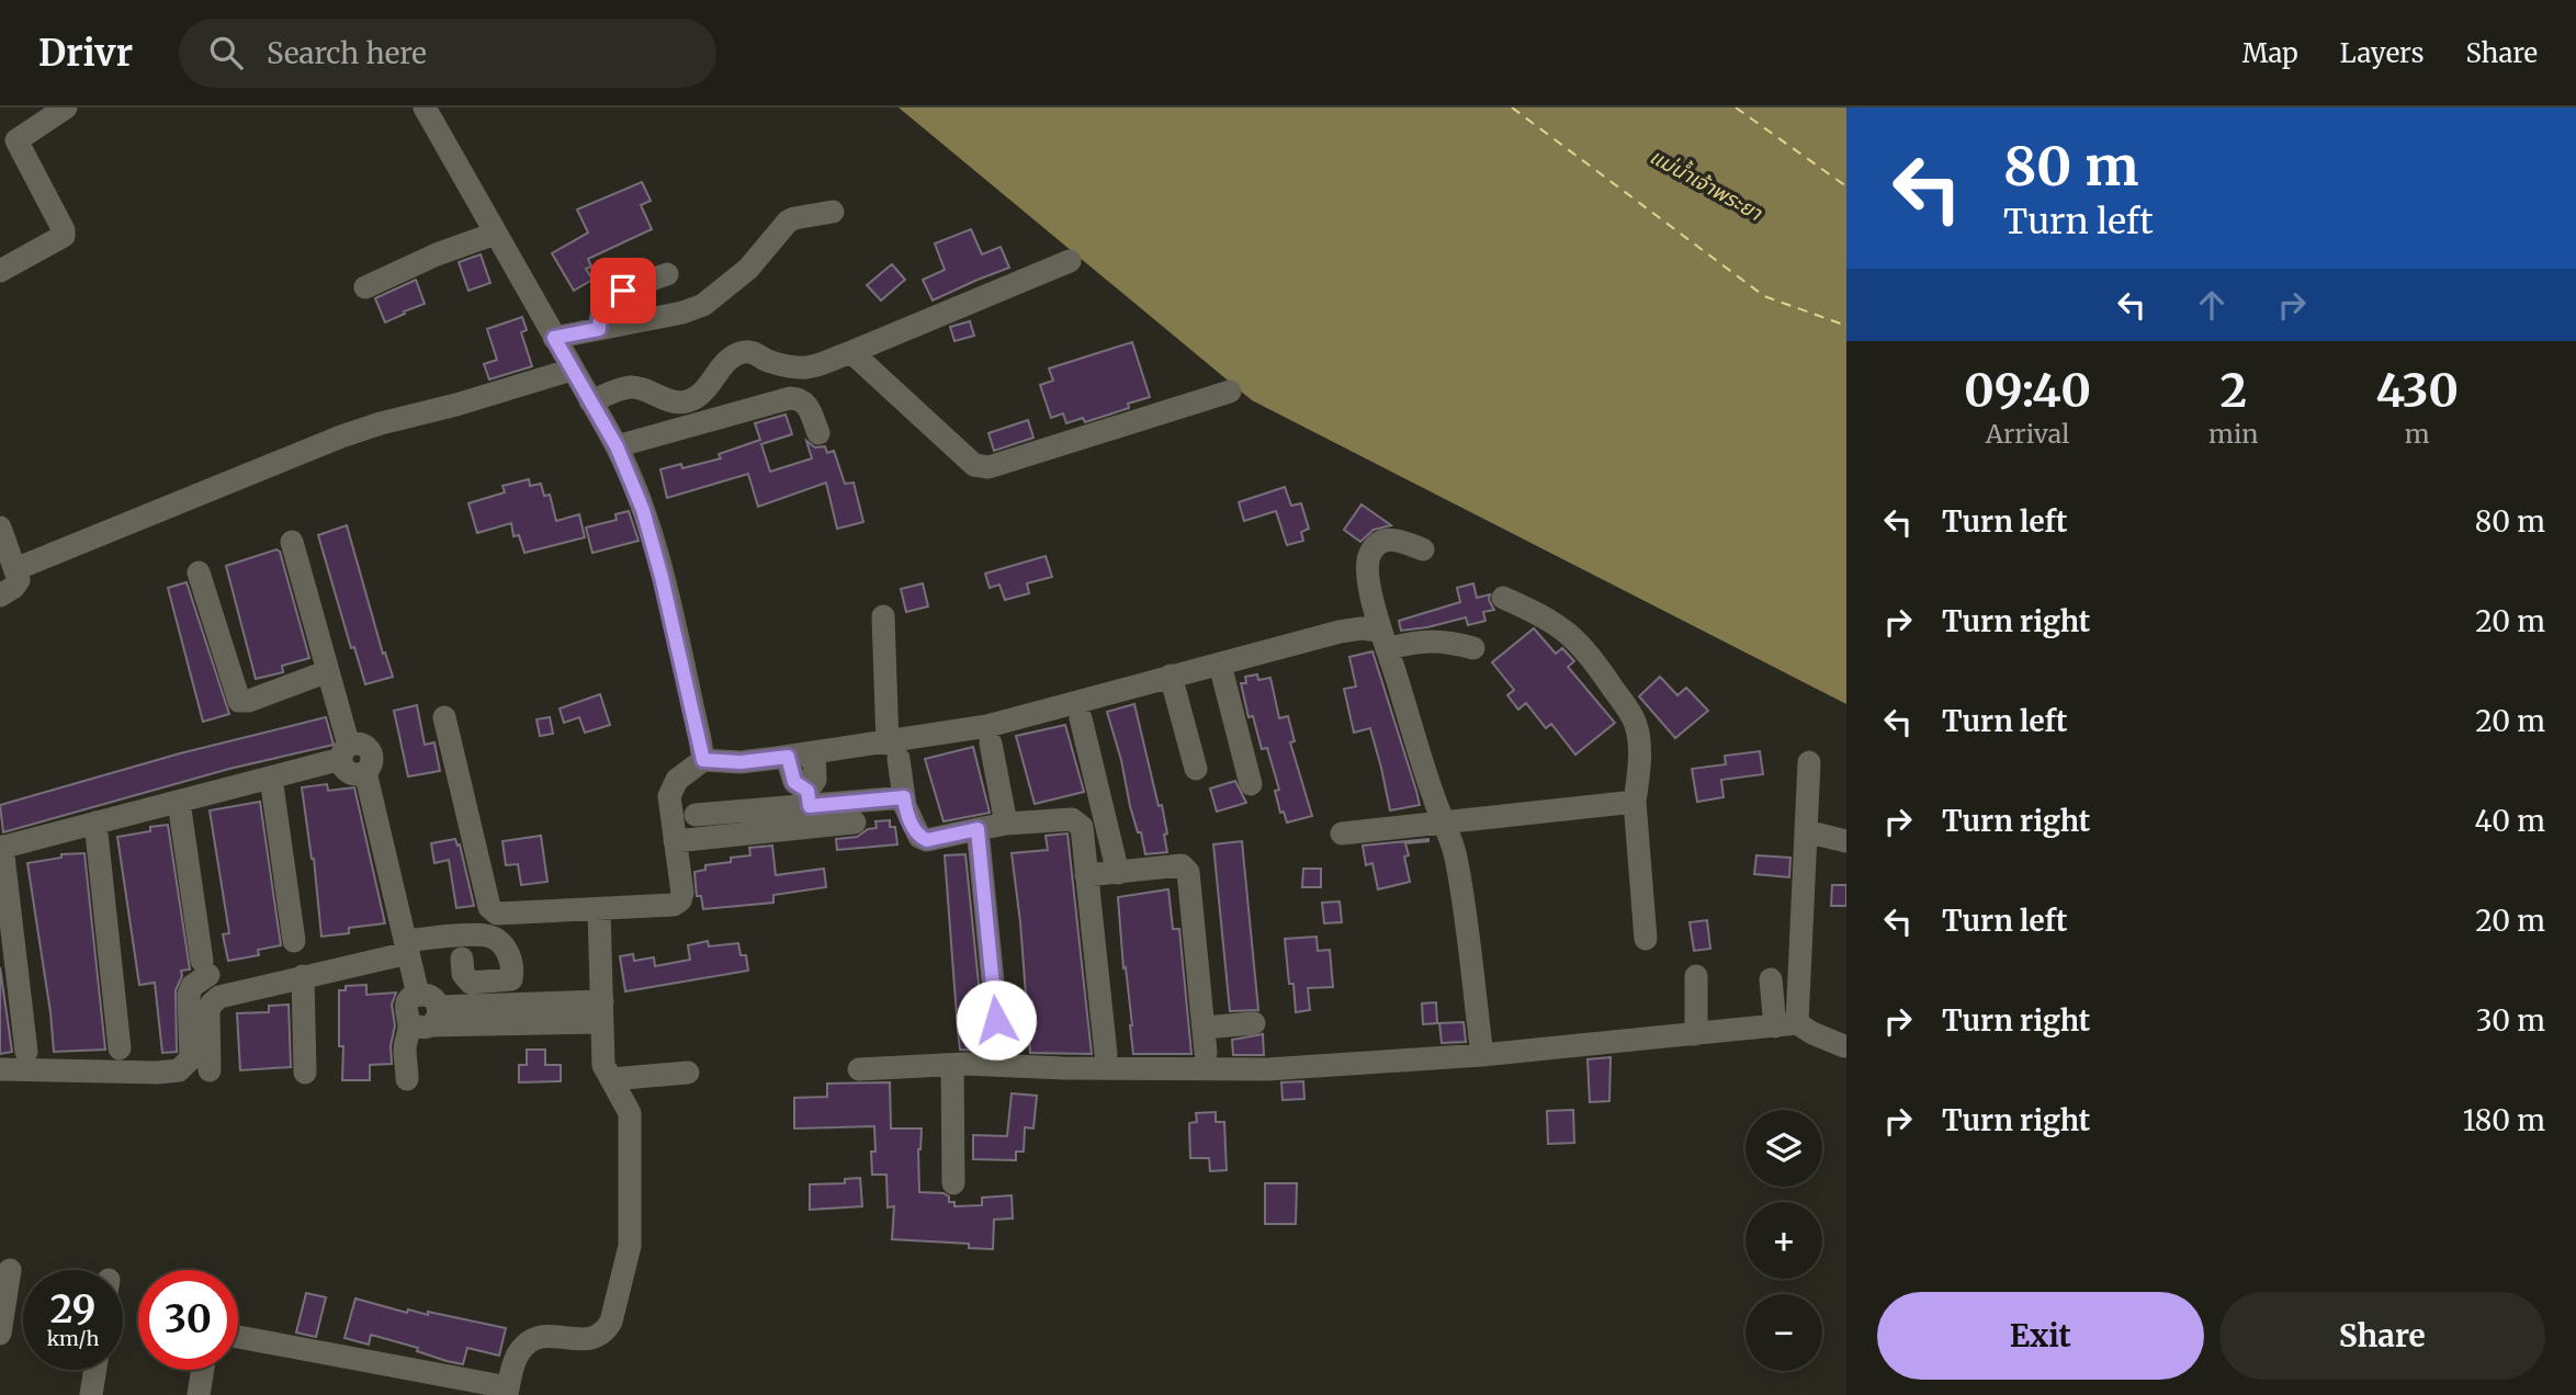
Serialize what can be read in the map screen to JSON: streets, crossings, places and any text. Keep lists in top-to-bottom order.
{
  "water": ["แม่น้ำเจ้าพระยา"],
  "page": {
    "header": "Drivr",
    "search": "Search here",
    "nav": ["Map", "Layers", "Share"],
    "turn": ["80 m", "Turn left"],
    "eta": [
      "09:40",
      "Arrival",
      "2",
      "min",
      "430",
      "m"
    ],
    "list": [
      {
        "name": "Turn left",
        "value": "80 m"
      },
      {
        "name": "Turn right",
        "value": "20 m"
      },
      {
        "name": "Turn left",
        "value": "20 m"
      },
      {
        "name": "Turn right",
        "value": "40 m"
      },
      {
        "name": "Turn left",
        "value": "20 m"
      },
      {
        "name": "Turn right",
        "value": "30 m"
      },
      {
        "name": "Turn right",
        "value": "180 m"
      }
    ],
    "map_buttons": ["+", "−"],
    "speed": "29 km/h",
    "limit": "30",
    "buttons": ["Exit", "Share"]
  }
}
